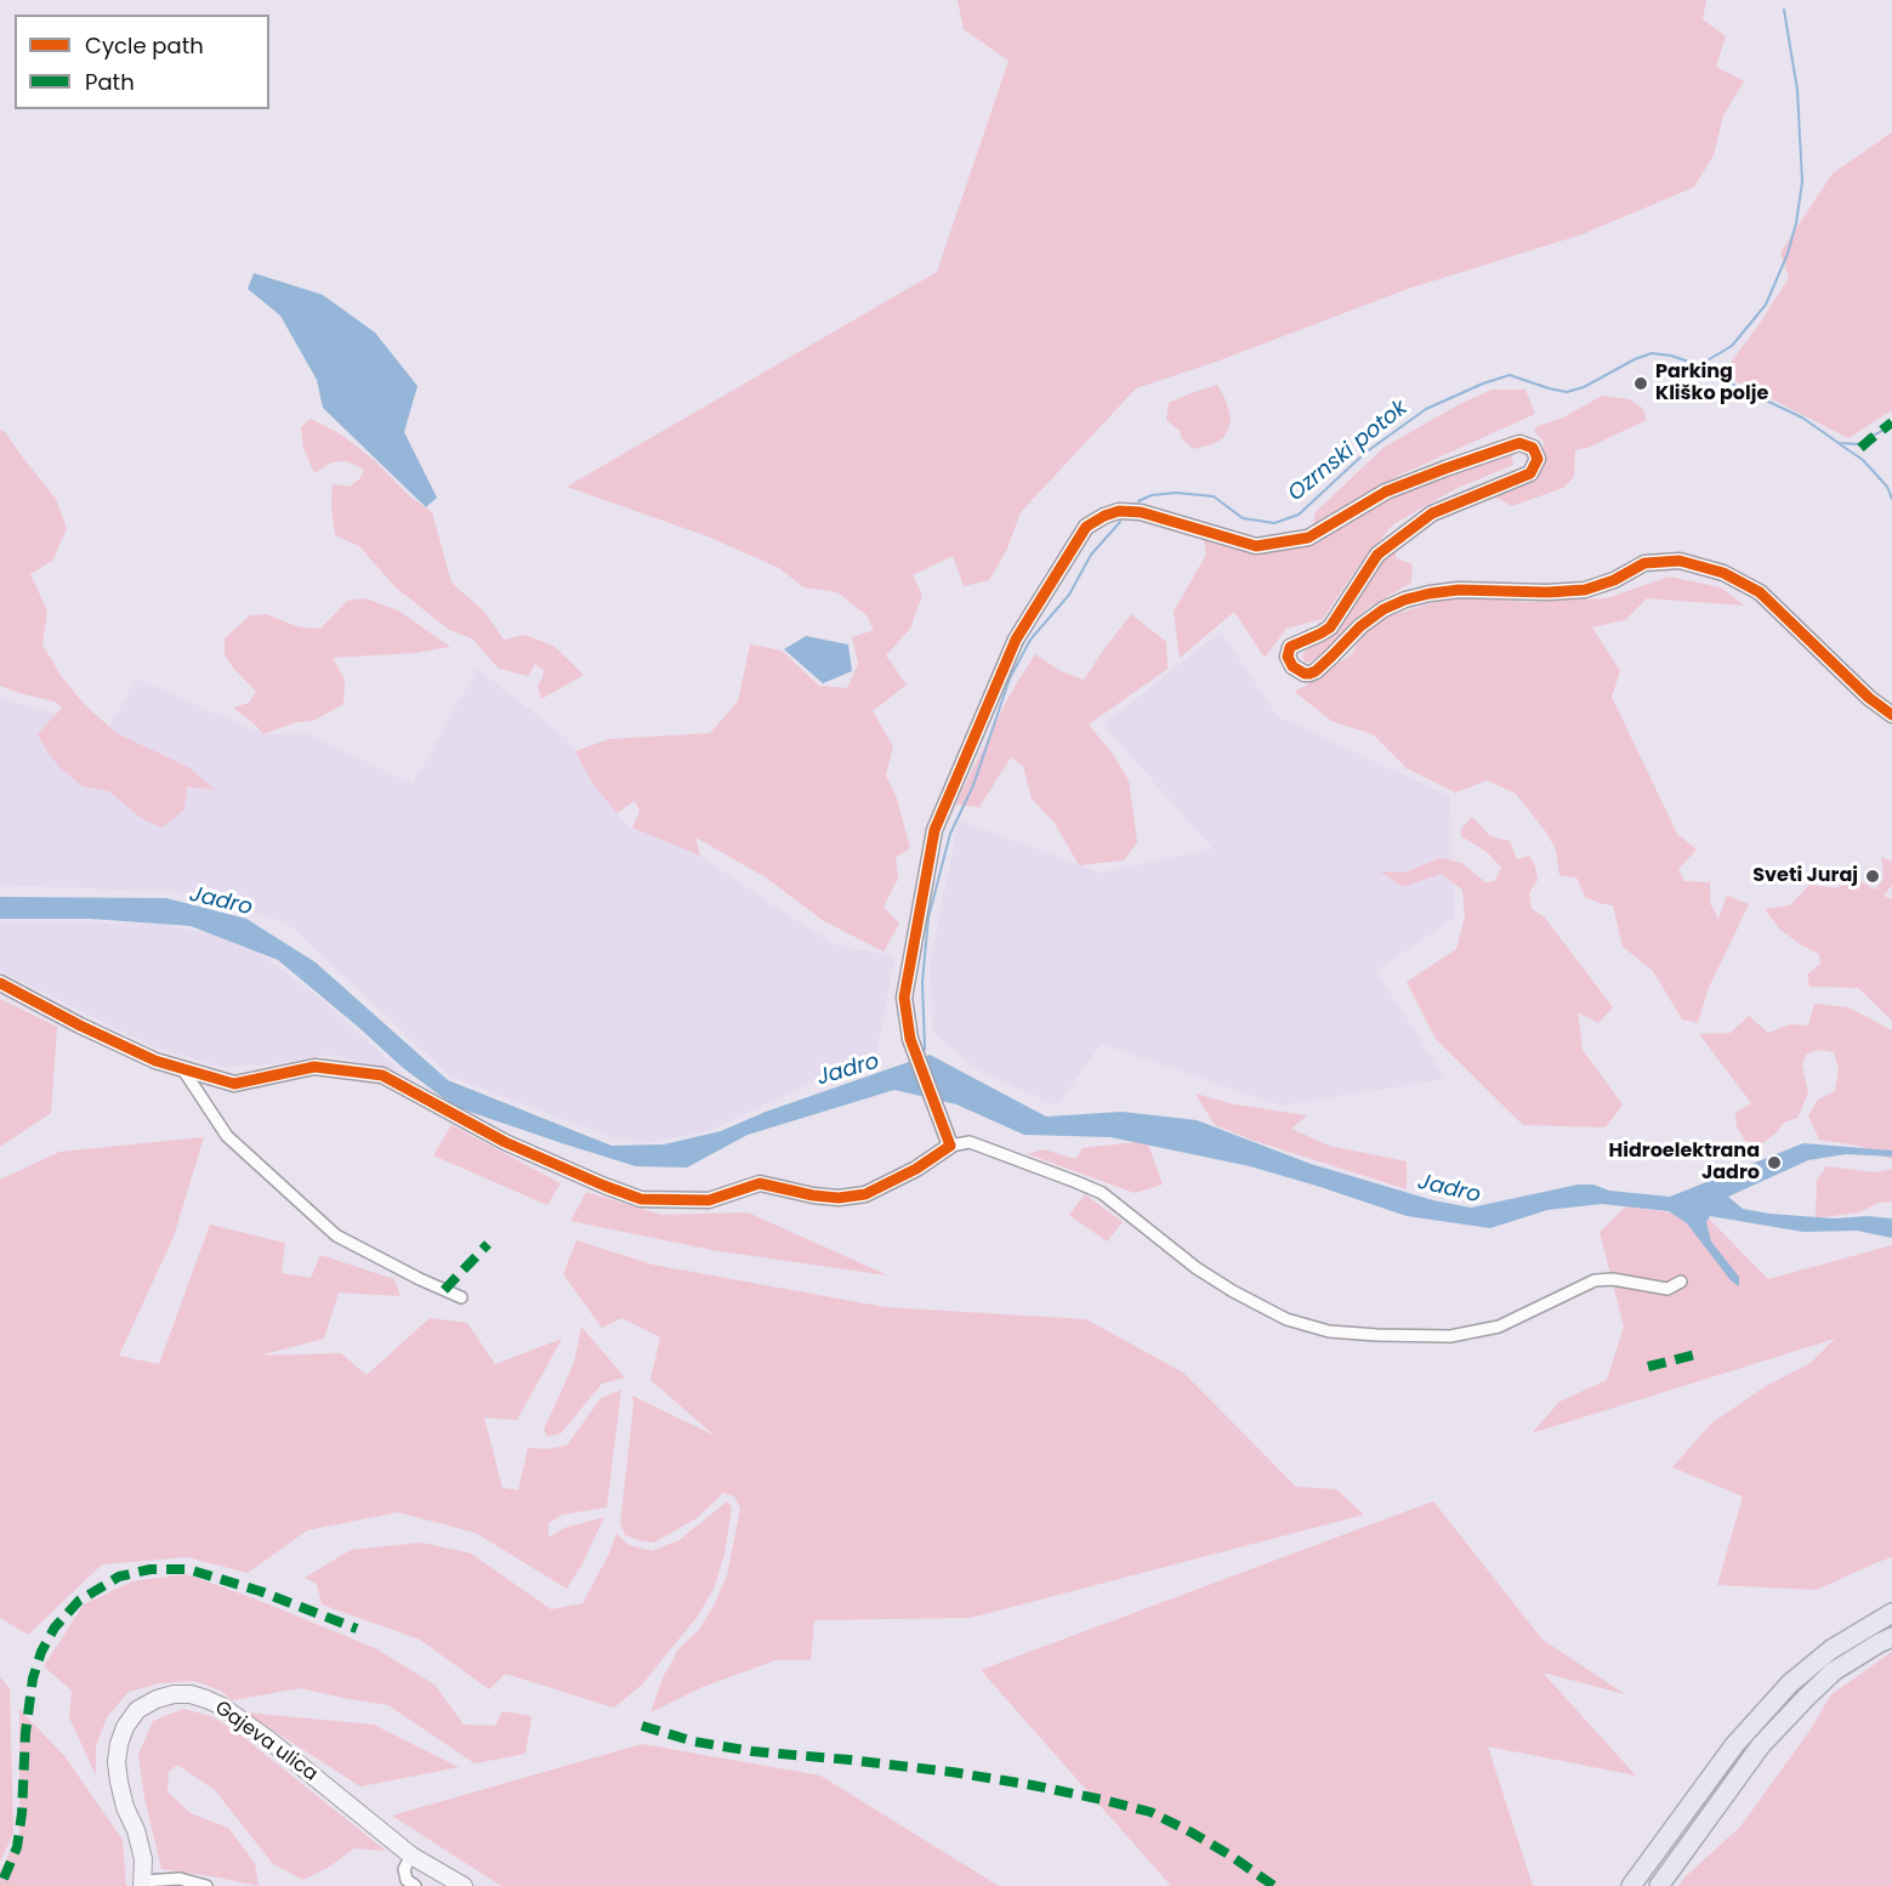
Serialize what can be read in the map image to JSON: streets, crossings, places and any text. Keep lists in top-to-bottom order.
{
  "streets": {
    "main road": ["Gajeva ulica"]
  },
  "water": ["Ozrnski potok", "Jadro"],
  "places": ["Parking Kliško polje", "Sveti Juraj", "Hidroelektrana Jadro"],
  "legend": ["Cycle path", "Path"]
}
